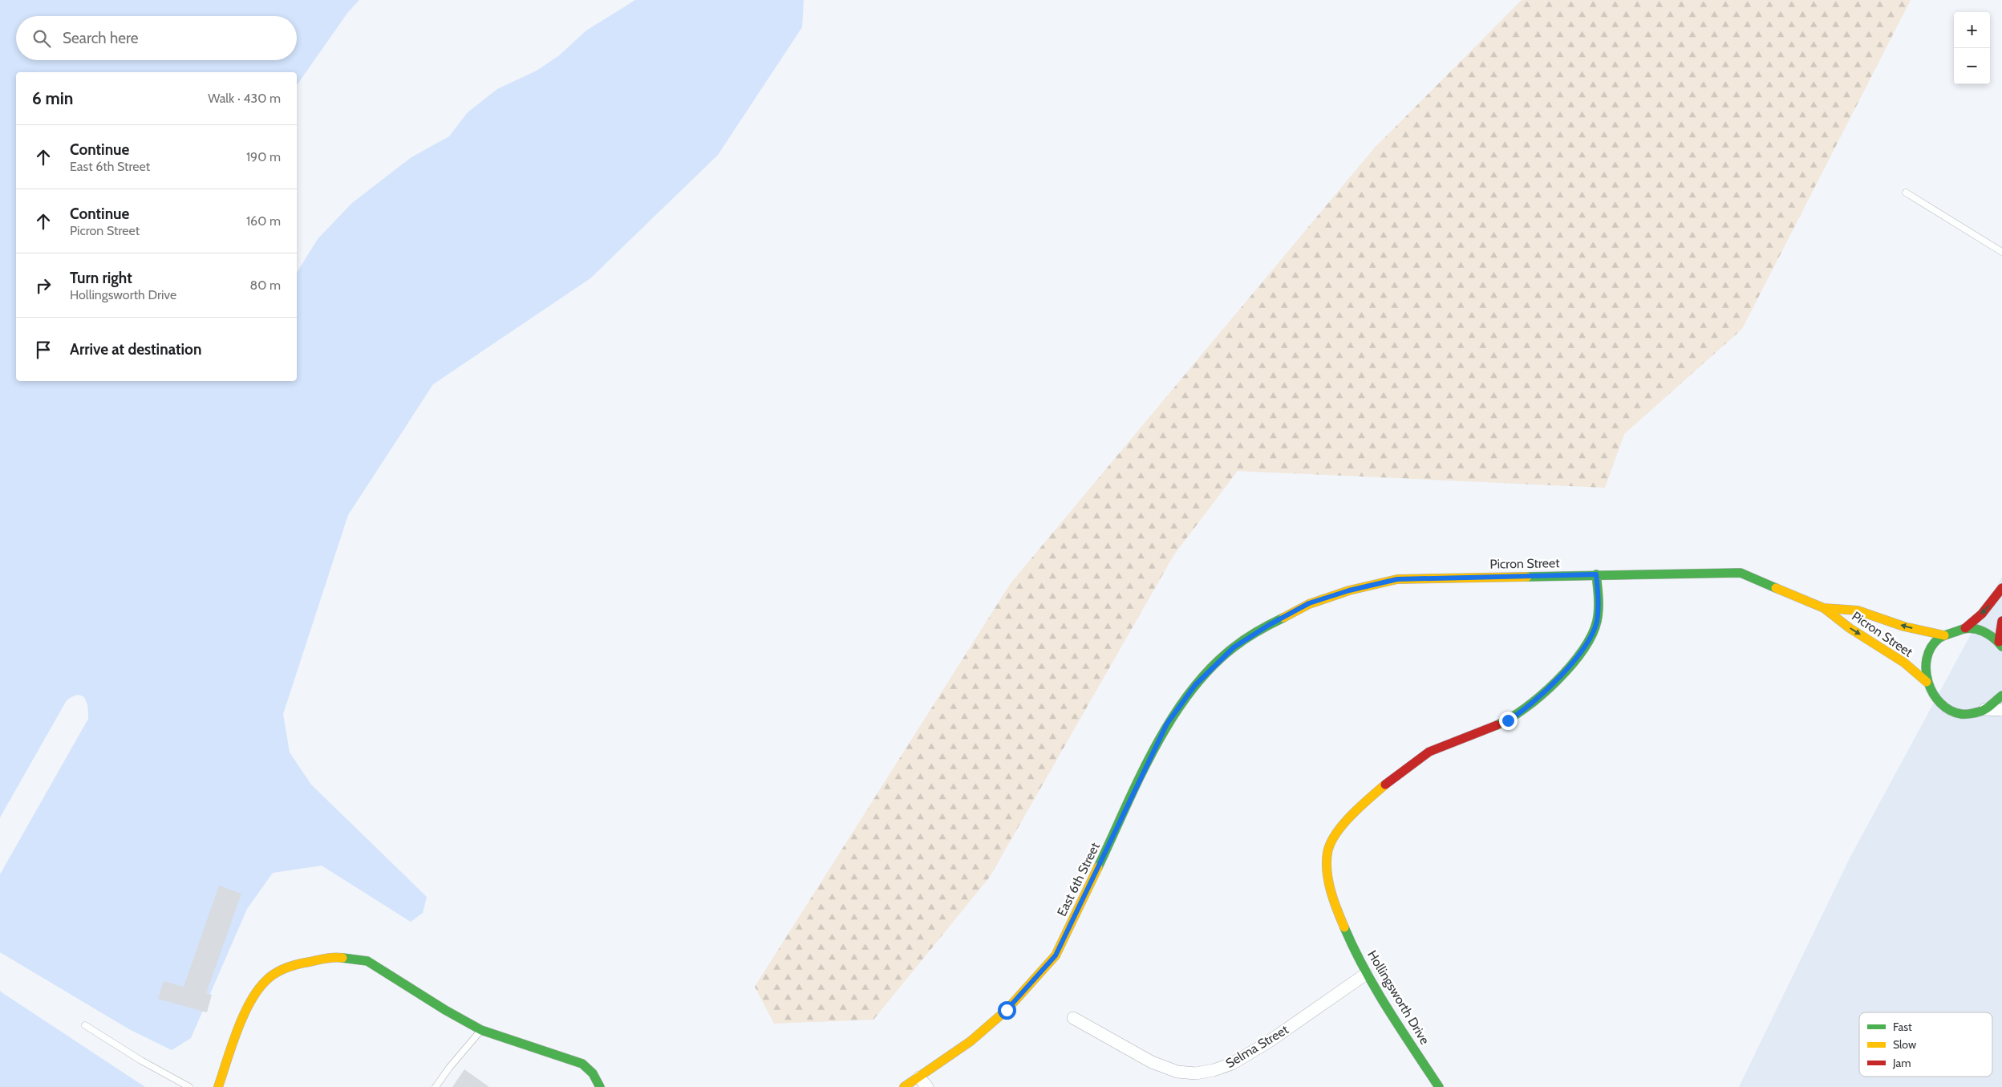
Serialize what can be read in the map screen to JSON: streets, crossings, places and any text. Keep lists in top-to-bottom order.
{
  "streets": {
    "main road": ["Picron Street", "East 6th Street", "Hollingsworth Drive"],
    "street": ["Selma Street"]
  },
  "crossings": [
    ["Picron Street", "East 6th Street"],
    ["Picron Street", "Hollingsworth Drive"],
    ["Hollingsworth Drive", "Selma Street"]
  ],
  "legend": ["Fast", "Slow", "Jam"],
  "page": {
    "map_buttons": ["+", "−"],
    "search": "Search here",
    "heading": ["6 min", "Walk · 430 m"],
    "list": [
      ["Continue", "East 6th Street", "190 m"],
      ["Continue", "Picron Street", "160 m"],
      ["Turn right", "Hollingsworth Drive", "80 m"],
      "Arrive at destination"
    ]
  }
}
